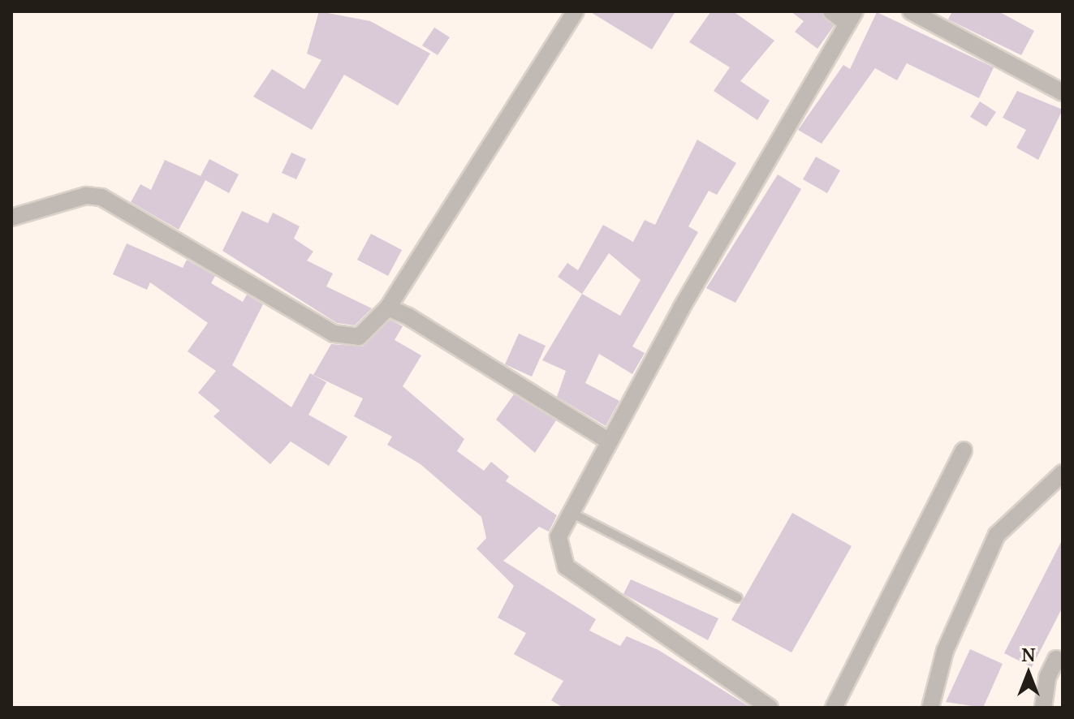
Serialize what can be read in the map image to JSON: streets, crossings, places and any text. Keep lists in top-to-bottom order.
{
  "north": "top"
}
